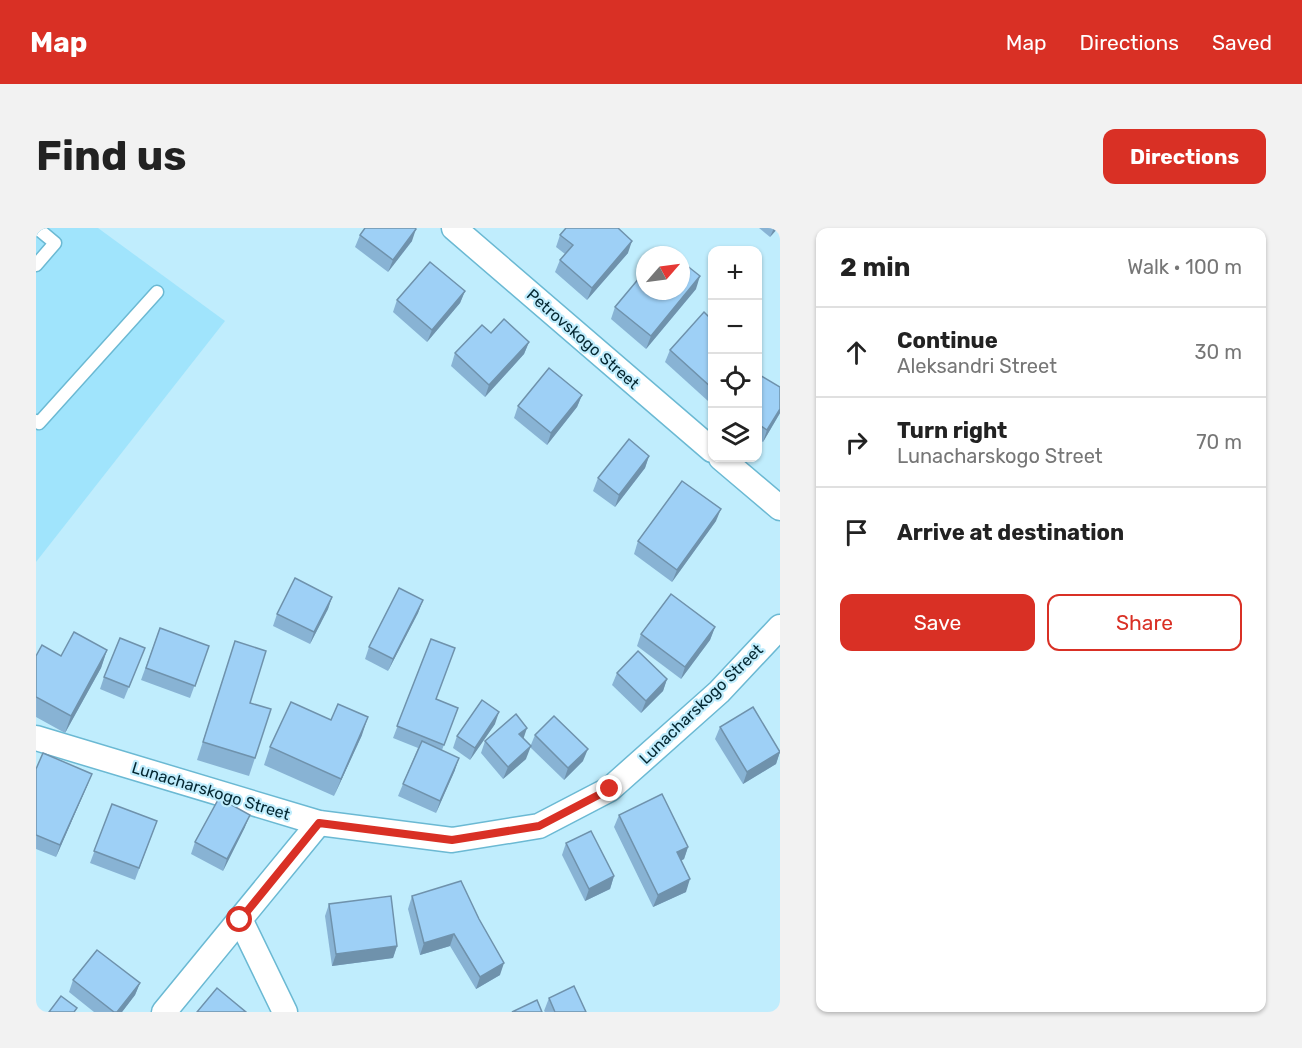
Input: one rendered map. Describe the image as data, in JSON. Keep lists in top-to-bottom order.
{
  "streets": {
    "street": ["Petrovskogo Street", "Lunacharskogo Street"]
  },
  "north": "top right",
  "page": {
    "header": "Map",
    "nav": ["Map", "Directions", "Saved"],
    "buttons": [
      "Directions",
      ["Save", "Share"]
    ],
    "title": "Find us",
    "heading": ["2 min", "Walk · 100 m"],
    "map_buttons": ["+", "−"],
    "list": [
      ["Continue", "Aleksandri Street", "30 m"],
      ["Turn right", "Lunacharskogo Street", "70 m"],
      "Arrive at destination"
    ]
  }
}
